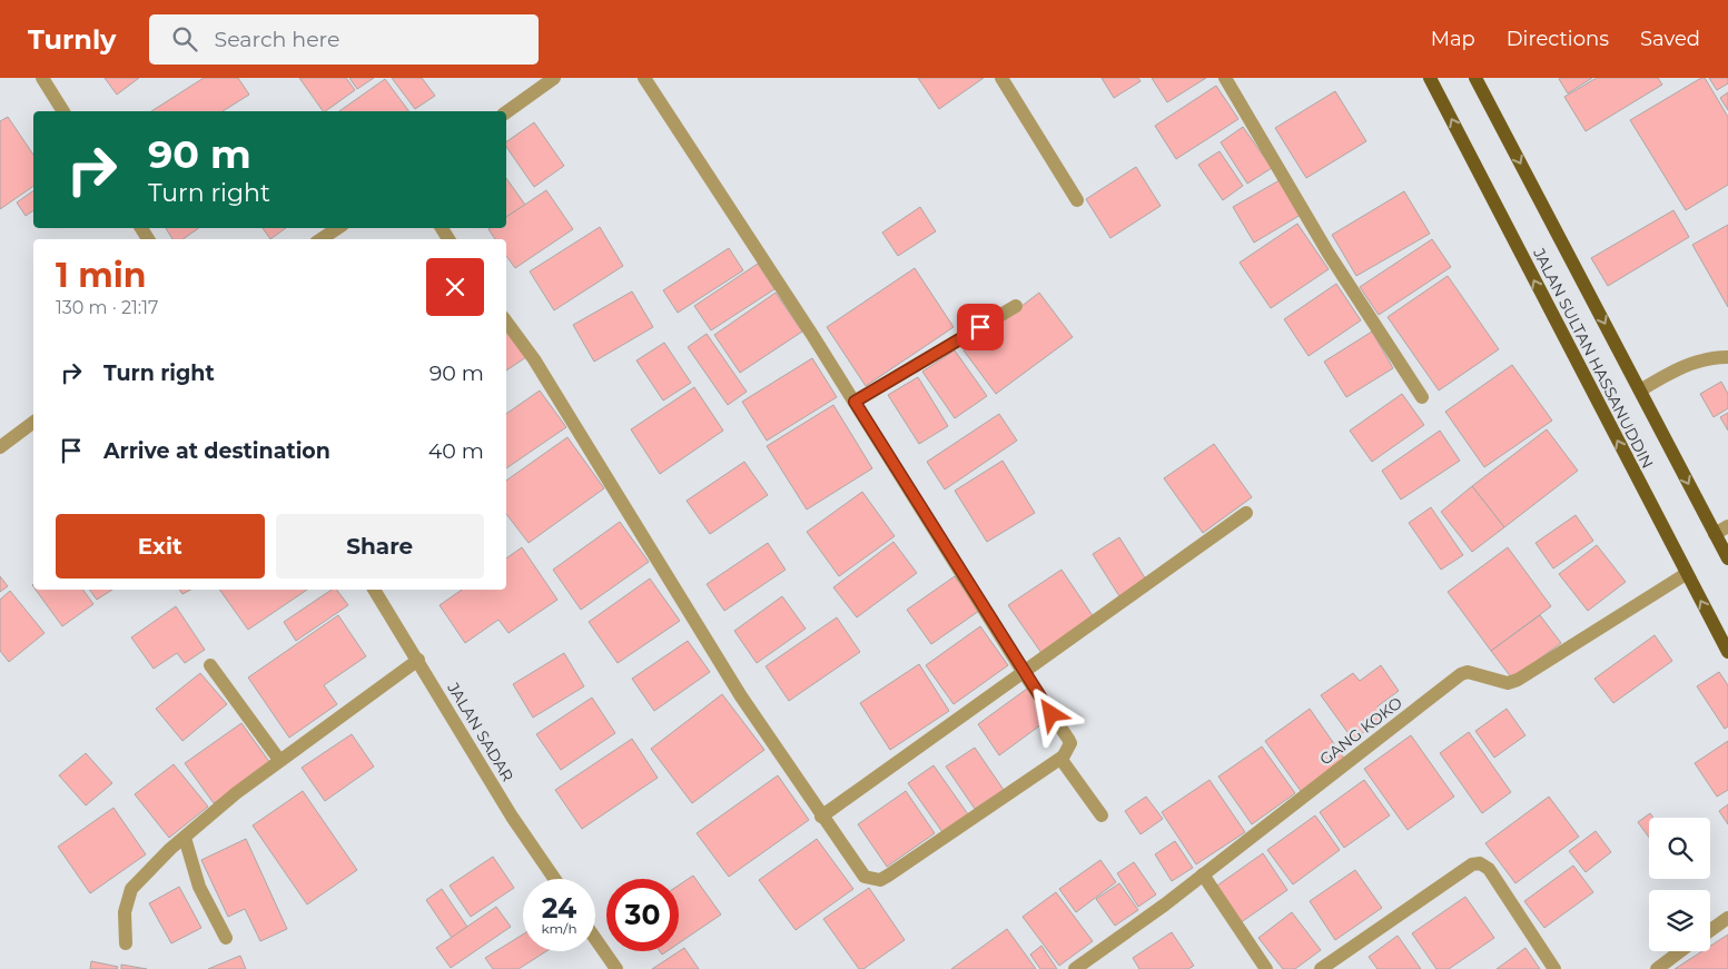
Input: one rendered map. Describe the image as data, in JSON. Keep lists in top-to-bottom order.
{
  "streets": {
    "main road": ["JALAN SULTAN HASSANUDDIN"],
    "street": ["GANG KOKO", "JALAN SADAR"]
  },
  "crossings": [
    ["JALAN SULTAN HASSANUDDIN", "GANG KOKO"]
  ],
  "page": {
    "header": "Turnly",
    "search": "Search here",
    "nav": ["Map", "Directions", "Saved"],
    "turn": ["90 m", "Turn right"],
    "heading": ["1 min", "130 m · 21:17"],
    "list": [
      {
        "name": "Turn right",
        "value": "90 m"
      },
      {
        "name": "Arrive at destination",
        "value": "40 m"
      }
    ],
    "buttons": ["Exit", "Share"],
    "speed": "24 km/h",
    "limit": "30"
  }
}
